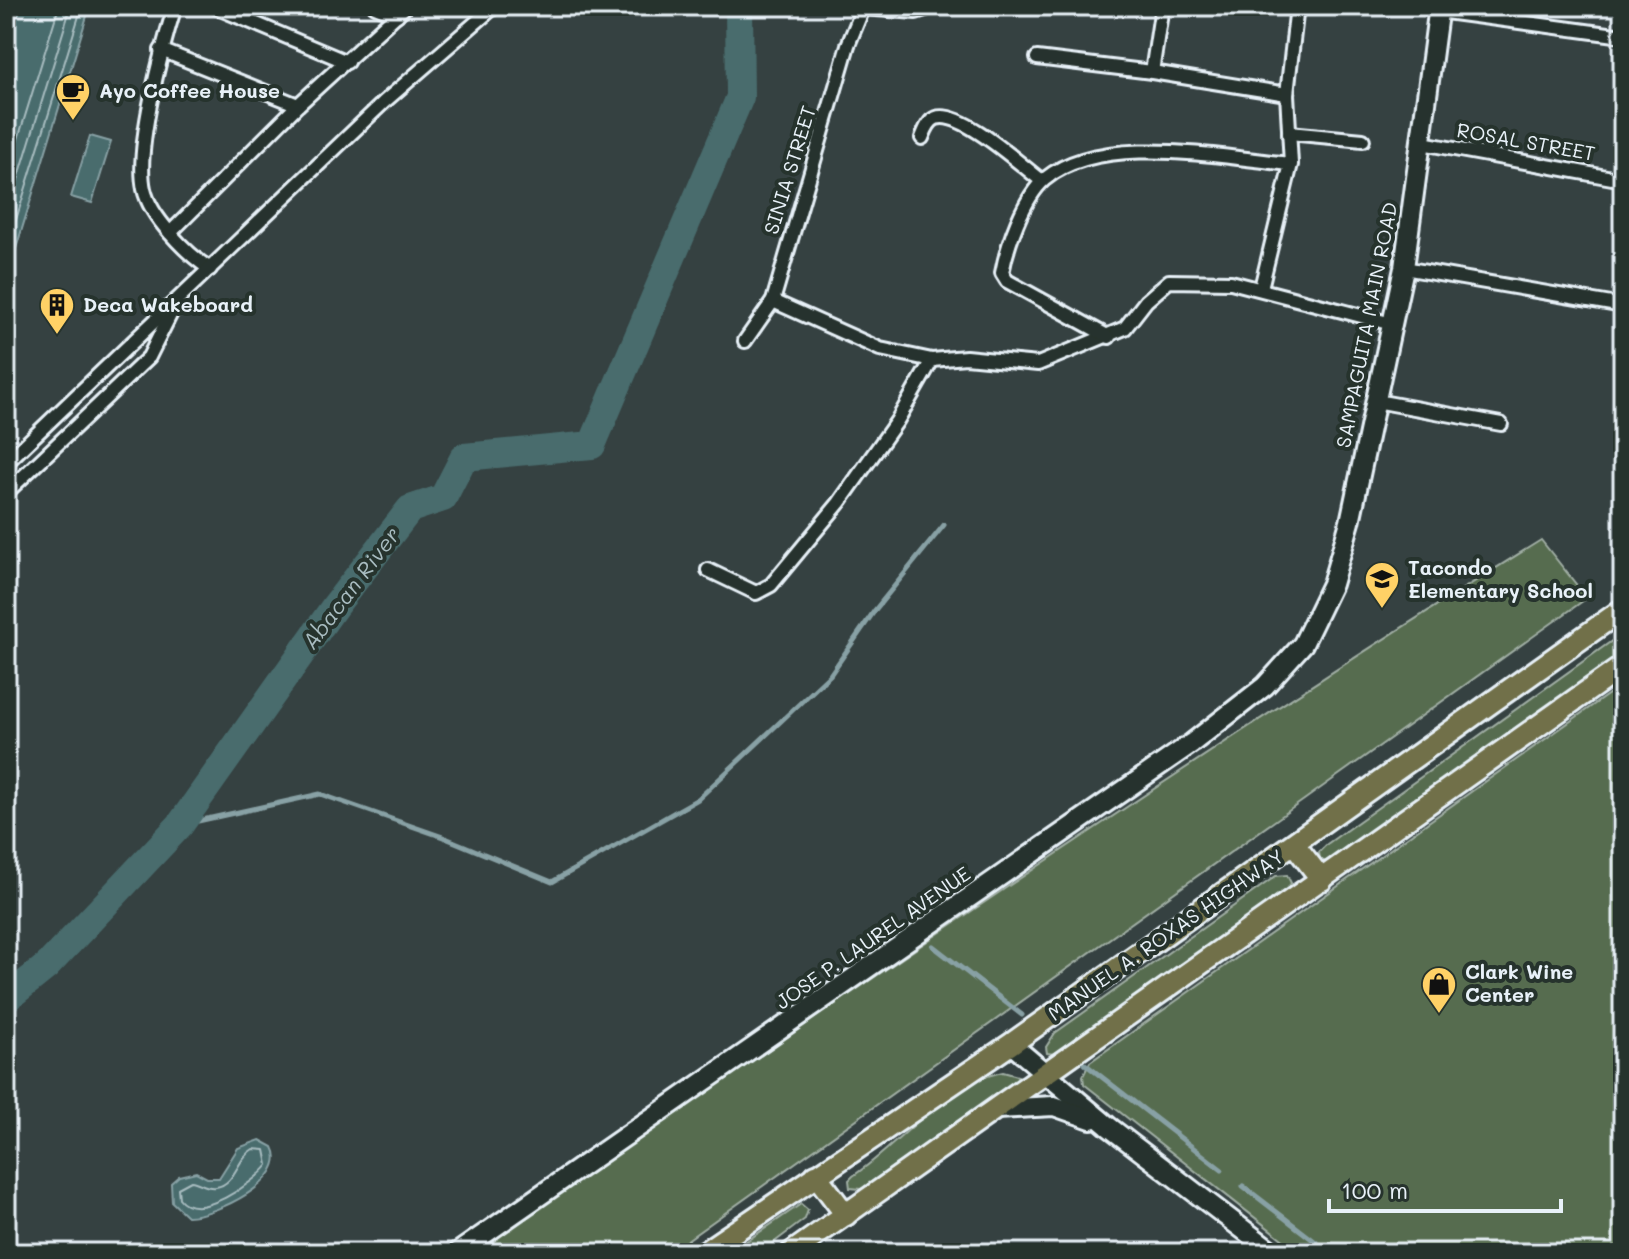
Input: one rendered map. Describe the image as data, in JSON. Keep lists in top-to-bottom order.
{
  "streets": {
    "main road": ["MANUEL A. ROXAS HIGHWAY"],
    "street": [
      "ROSAL STREET",
      "SINIA STREET",
      "SAMPAGUITA MAIN ROAD",
      "JOSE P. LAUREL AVENUE"
    ]
  },
  "crossings": [
    ["ROSAL STREET", "SAMPAGUITA MAIN ROAD"],
    ["SAMPAGUITA MAIN ROAD", "JOSE P. LAUREL AVENUE"]
  ],
  "water": ["Abacan River"],
  "places": {
    "cafe": ["Ayo Coffee House"],
    "building": ["Deca Wakeboard"],
    "school or university": ["Tacondo Elementary School"],
    "shop": ["Clark Wine Center"]
  },
  "scale_bar": "100 m"
}
